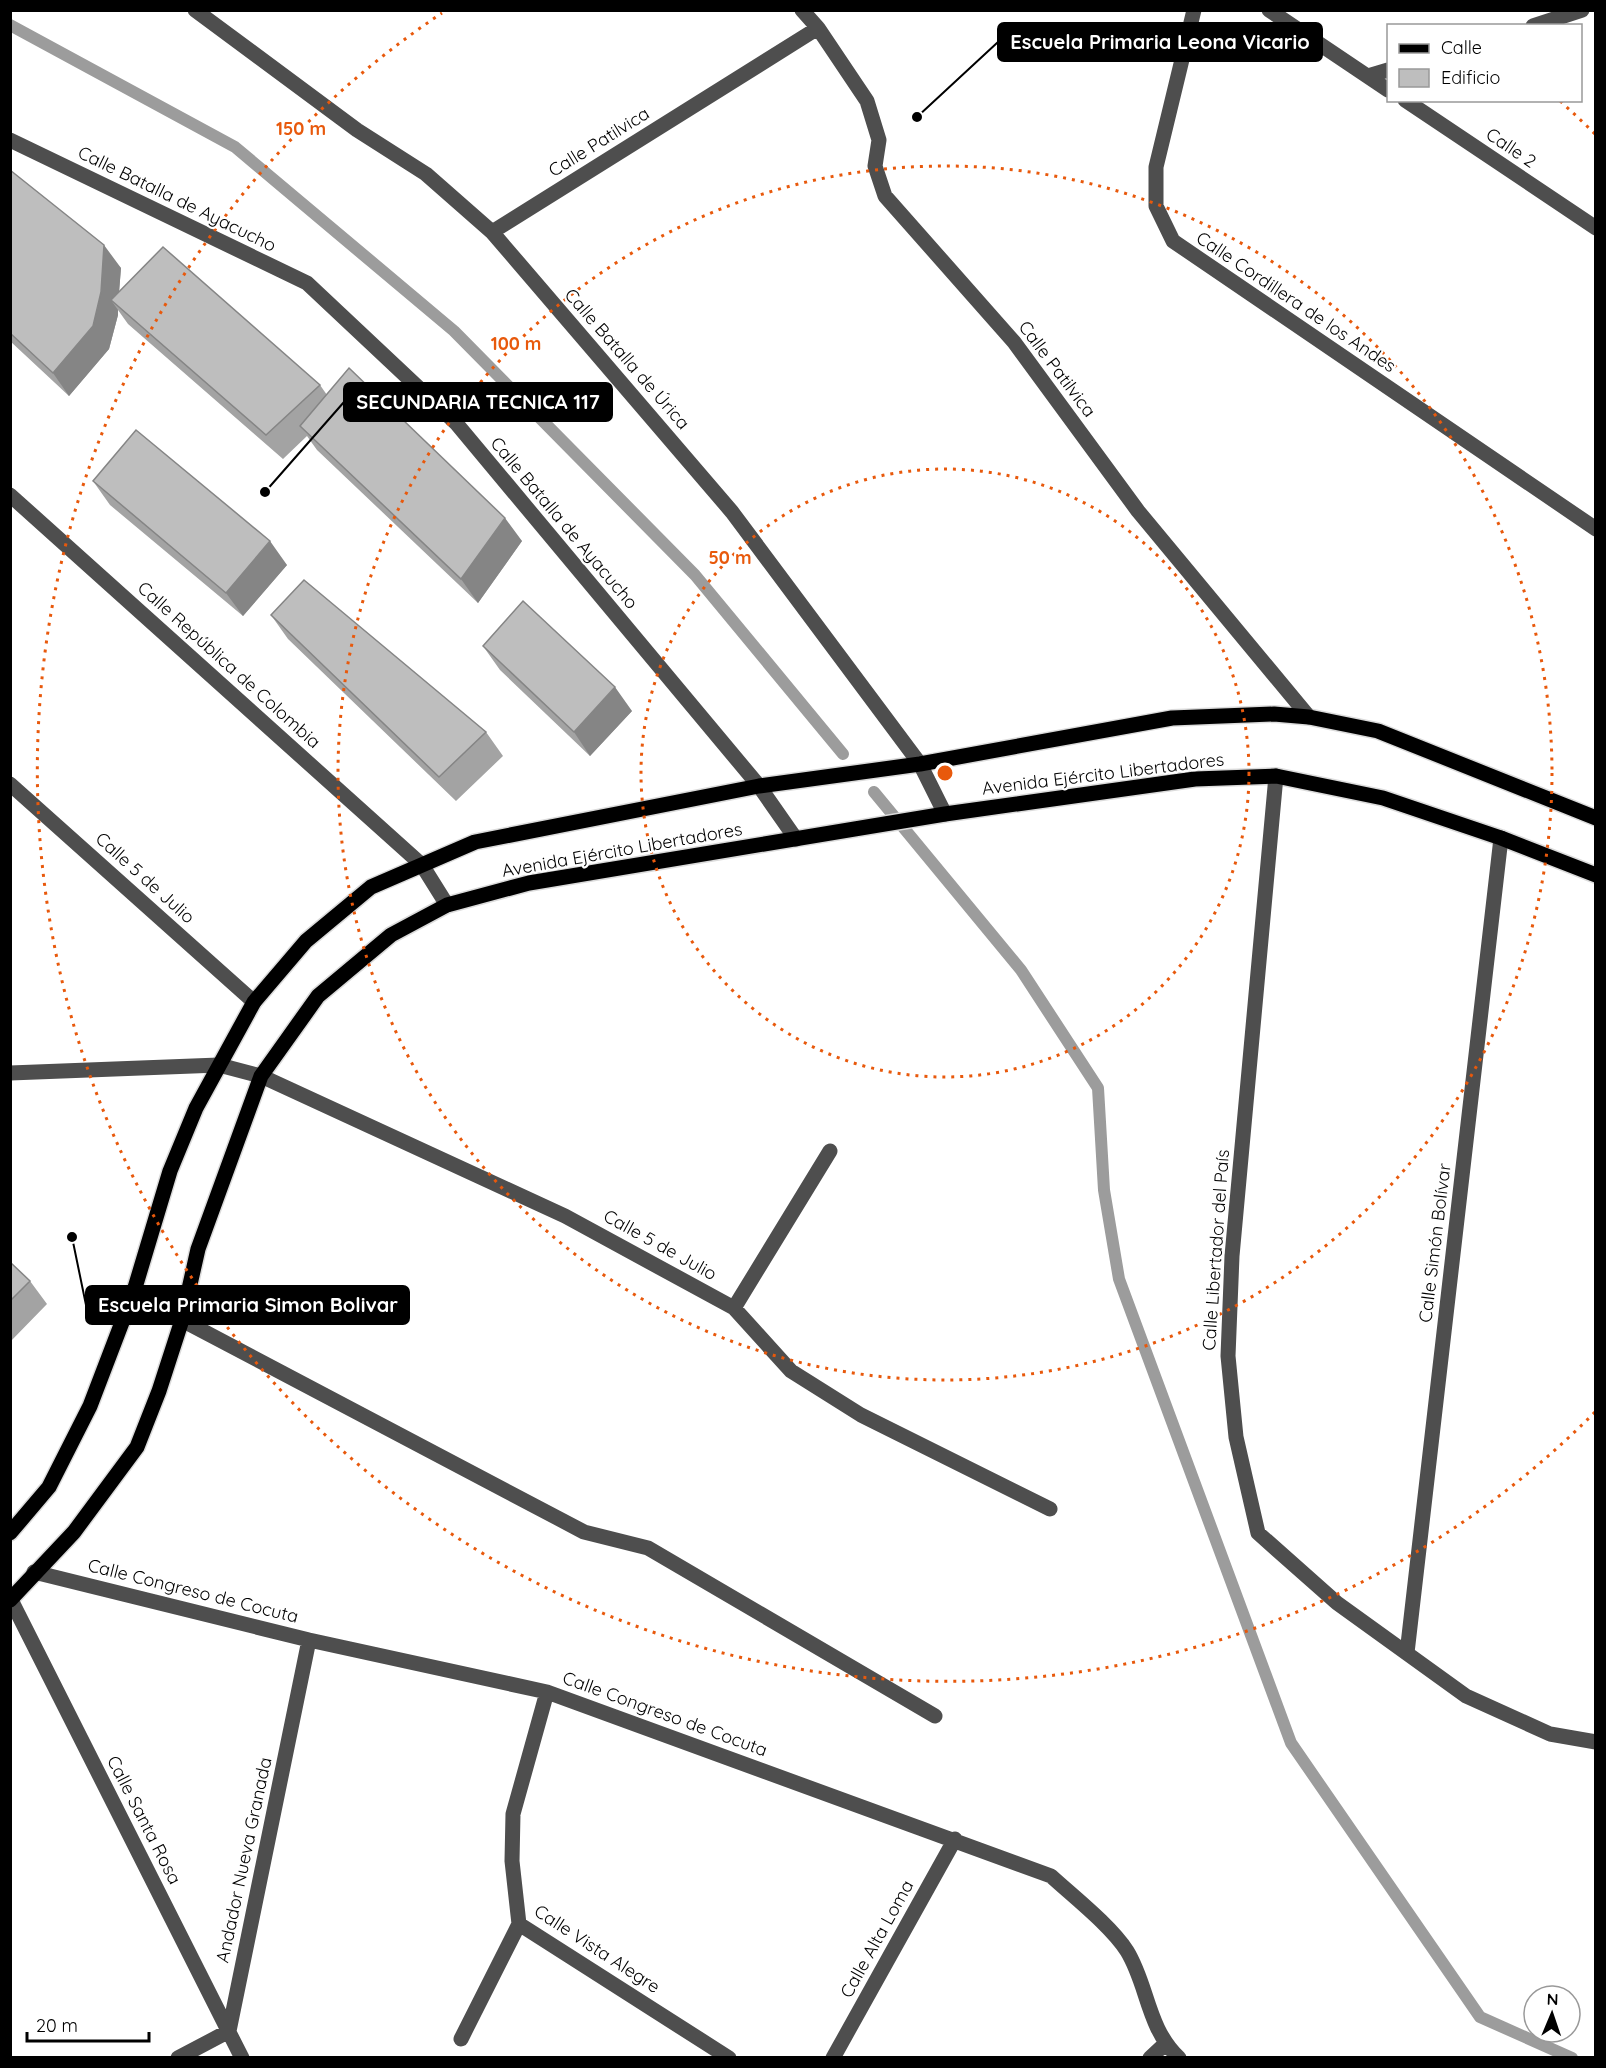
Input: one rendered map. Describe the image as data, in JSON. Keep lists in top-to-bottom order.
{
  "streets": {
    "main road": ["Avenida Ejército Libertadores"],
    "street": [
      "Calle Patilvica",
      "Calle 2",
      "Calle Batalla de Ayacucho",
      "Calle Cordillera de los Andes",
      "Calle Batalla de Úrica",
      "Calle República de Colombia",
      "Calle 5 de Julio",
      "Calle Simón Bolívar",
      "Calle Libertador del País",
      "Calle Congreso de Cocuta",
      "Calle Santa Rosa",
      "Andador Nueva Granada",
      "Calle Alta Loma",
      "Calle Vista Alegre"
    ]
  },
  "crossings": [
    ["Calle Patilvica", "Calle Batalla de Úrica"],
    ["Calle Patilvica", "Avenida Ejército Libertadores"],
    ["Calle Batalla de Ayacucho", "Avenida Ejército Libertadores"],
    ["Calle Batalla de Úrica", "Avenida Ejército Libertadores"],
    ["Calle República de Colombia", "Avenida Ejército Libertadores"],
    ["Avenida Ejército Libertadores", "Calle 5 de Julio"],
    ["Avenida Ejército Libertadores", "Calle Simón Bolívar"],
    ["Avenida Ejército Libertadores", "Calle Libertador del País"],
    ["Avenida Ejército Libertadores", "Calle Congreso de Cocuta"],
    ["Avenida Ejército Libertadores", "Calle Santa Rosa"],
    ["Calle Simón Bolívar", "Calle Libertador del País"],
    ["Calle Congreso de Cocuta", "Andador Nueva Granada"],
    ["Calle Congreso de Cocuta", "Calle Alta Loma"],
    ["Calle Congreso de Cocuta", "Calle Vista Alegre"],
    ["Calle Santa Rosa", "Andador Nueva Granada"]
  ],
  "places": ["Escuela Primaria Leona Vicario", "SECUNDARIA TECNICA 117", "Escuela Primaria Simon Bolivar"],
  "legend": ["Calle", "Edificio"],
  "scale_bar": "20 m",
  "north": "top",
  "rings": ["150 m", "100 m", "50 m"]
}
